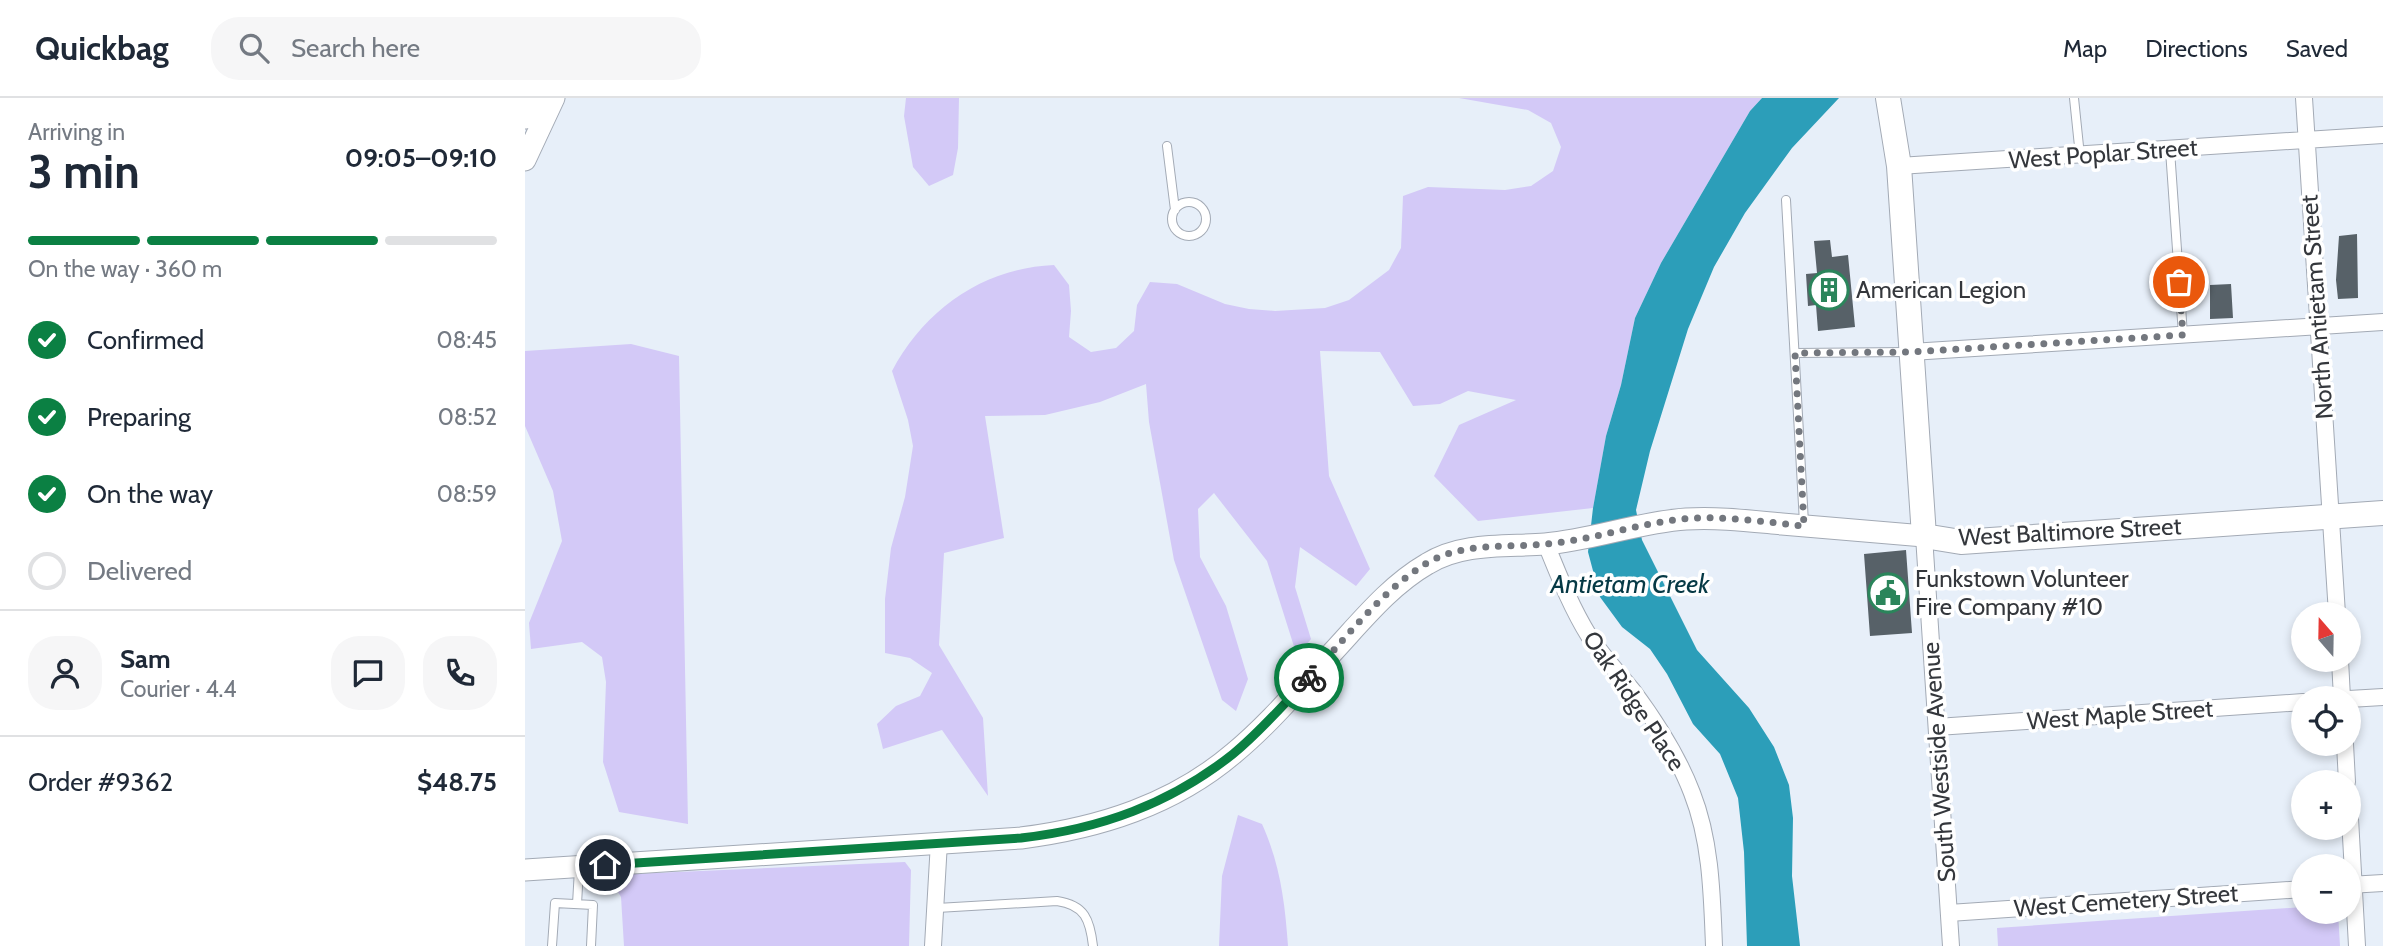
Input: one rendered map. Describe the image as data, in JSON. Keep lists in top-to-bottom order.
{
  "streets": {
    "main road": ["West Baltimore Street"],
    "street": [
      "West Poplar Street",
      "North Antietam Street",
      "Oak Ridge Place",
      "West Maple Street",
      "South Westside Avenue",
      "West Cemetery Street"
    ]
  },
  "crossings": [
    ["West Poplar Street", "North Antietam Street"],
    ["North Antietam Street", "West Baltimore Street"],
    ["West Baltimore Street", "Oak Ridge Place"],
    ["West Baltimore Street", "South Westside Avenue"],
    ["West Maple Street", "South Westside Avenue"],
    ["South Westside Avenue", "West Cemetery Street"]
  ],
  "water": ["Antietam Creek"],
  "places": {
    "building": ["American Legion"],
    "public building": ["Funkstown Volunteer Fire Company #10"]
  },
  "north": "top",
  "page": {
    "header": "Quickbag",
    "search": "Search here",
    "nav": ["Map", "Directions", "Saved"],
    "heading": ["3 min", "Arriving in", "09:05–09:10"],
    "panel": [
      "Sam",
      "Courier · 4.4",
      "Order #9362",
      "$48.75"
    ],
    "bar": "On the way · 360 m",
    "list": [
      ["Confirmed", "08:45"],
      ["Preparing", "08:52"],
      ["On the way", "08:59"],
      "Delivered"
    ],
    "map_buttons": ["+", "−"]
  }
}
